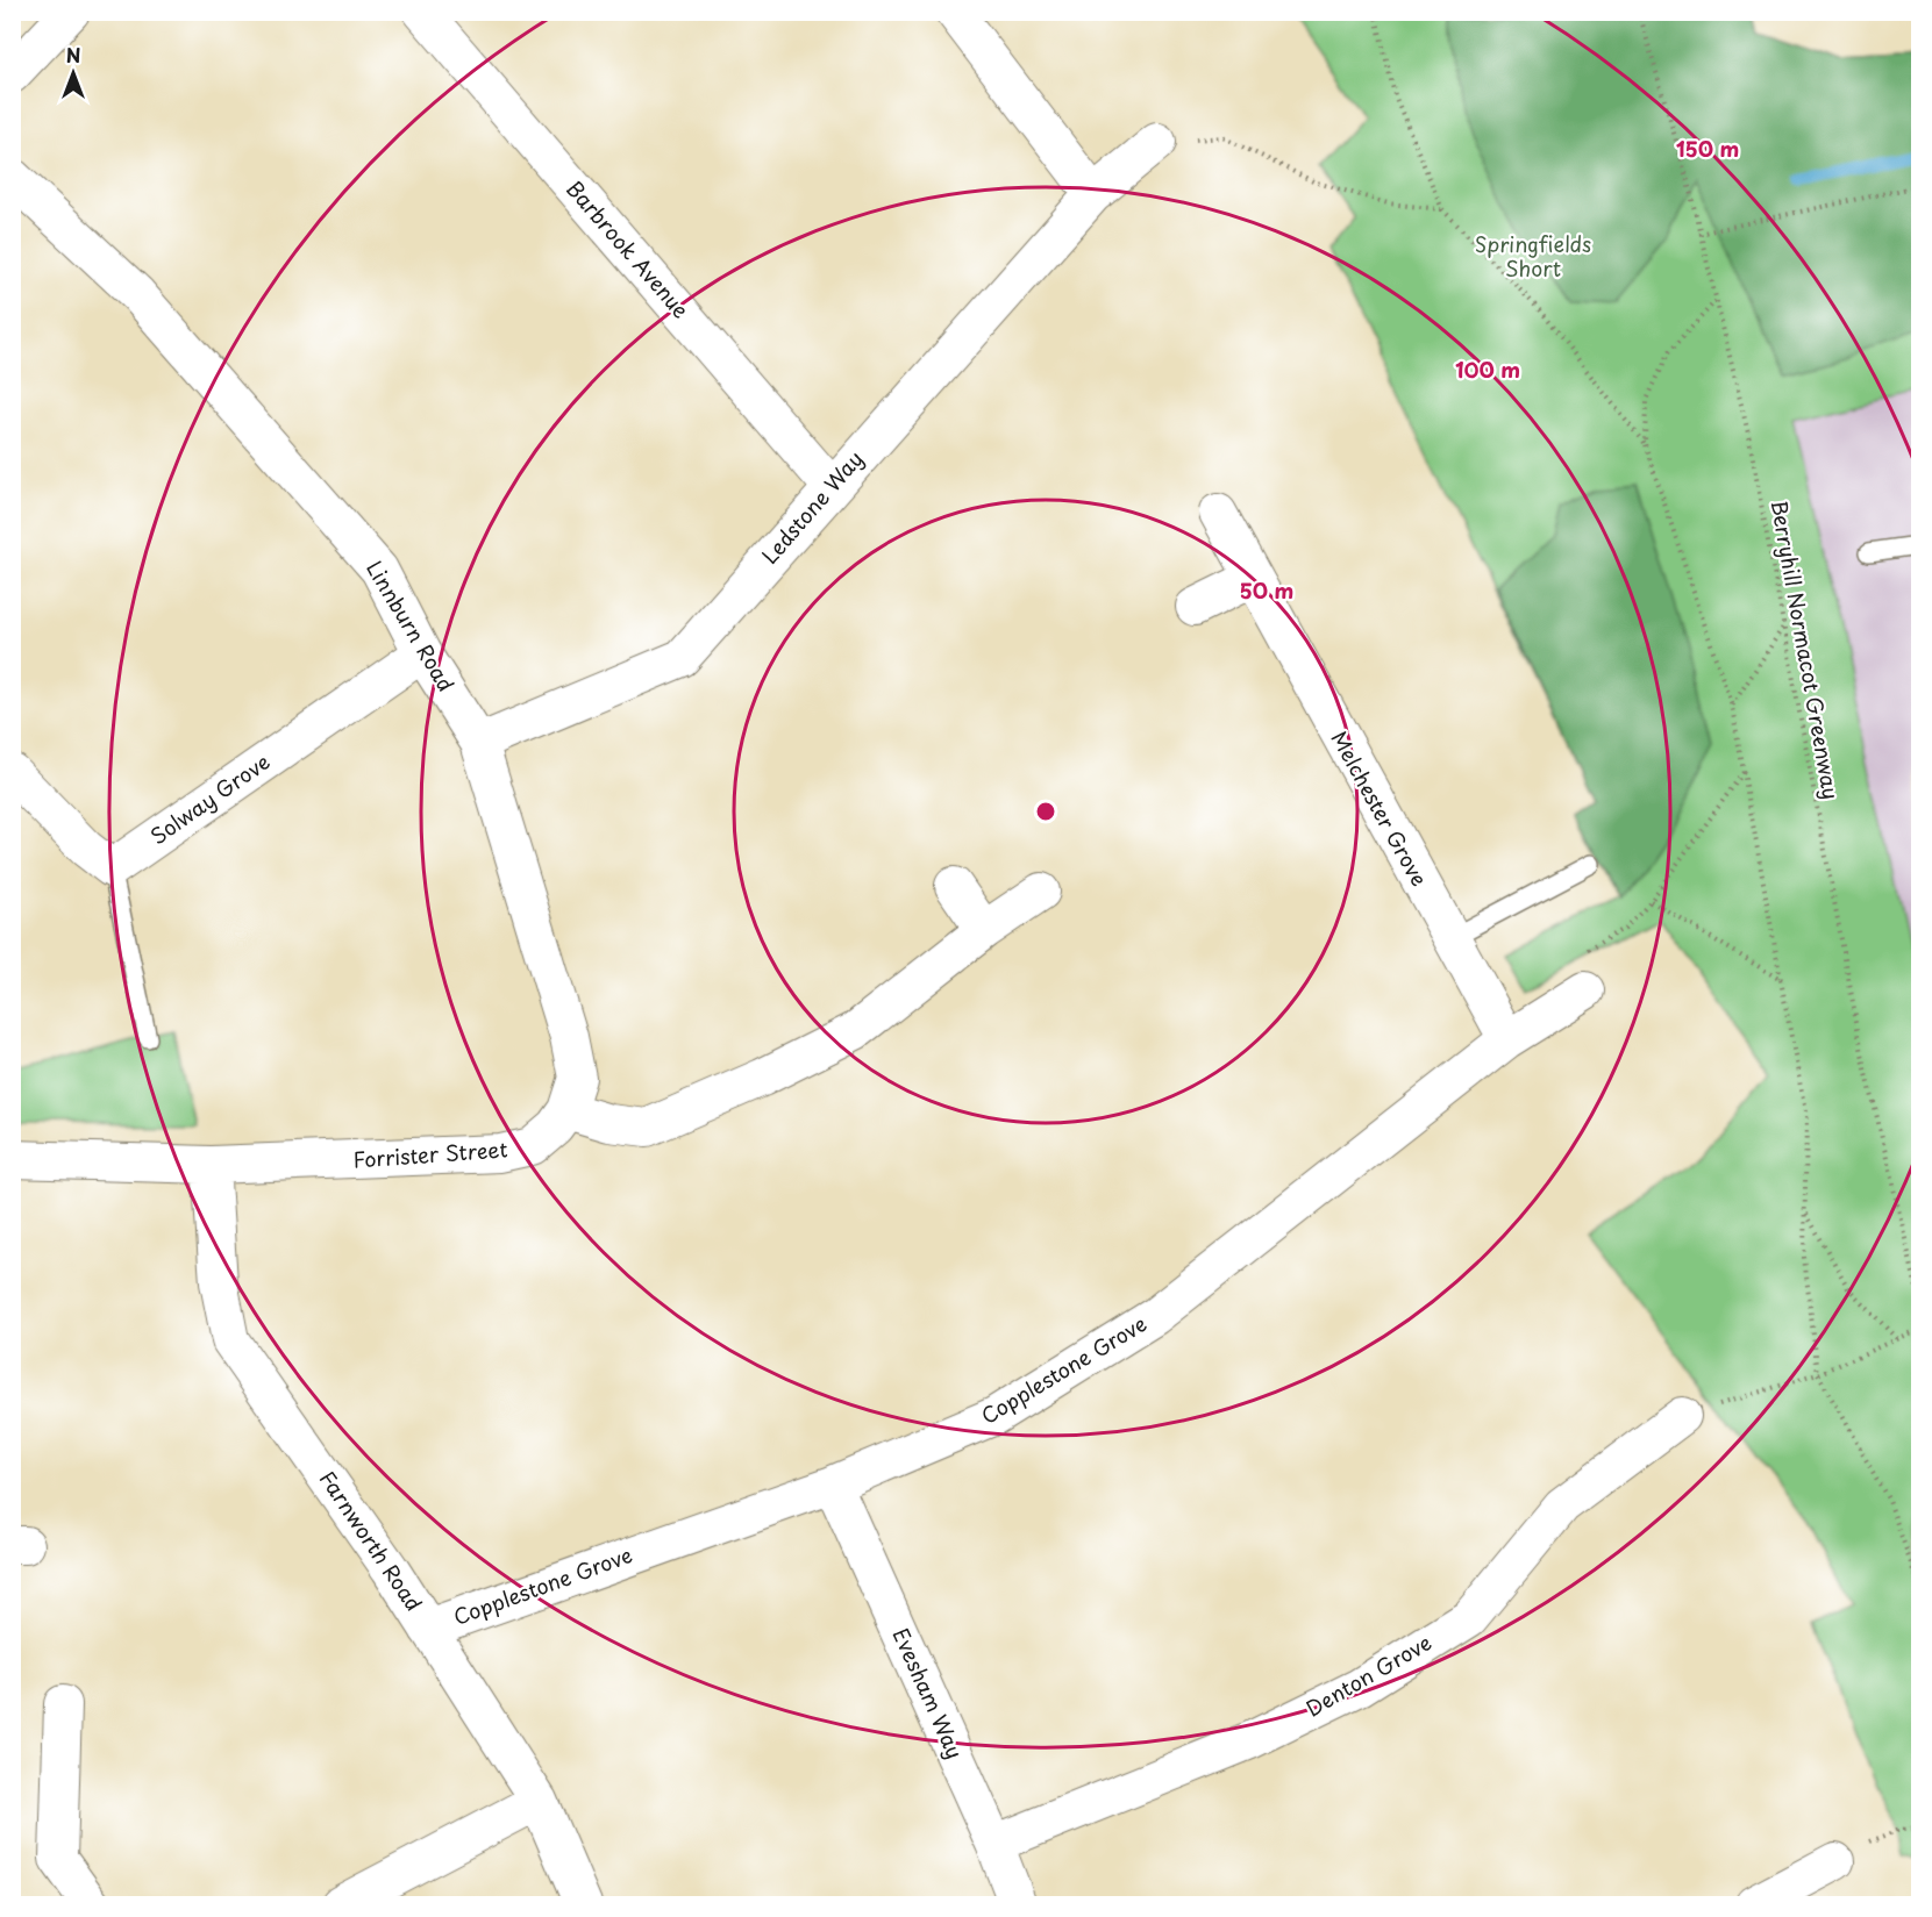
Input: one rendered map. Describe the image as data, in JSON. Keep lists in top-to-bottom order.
{
  "streets": {
    "street": [
      "Barbrook Avenue",
      "Ledstone Way",
      "Linnburn Road",
      "Solway Grove",
      "Melchester Grove",
      "Forrister Street",
      "Copplestone Grove",
      "Farnworth Road",
      "Denton Grove",
      "Evesham Way"
    ],
    "path": ["Berryhill Normacot Greenway"]
  },
  "crossings": [
    ["Barbrook Avenue", "Ledstone Way"],
    ["Ledstone Way", "Linnburn Road"],
    ["Linnburn Road", "Solway Grove"],
    ["Linnburn Road", "Forrister Street"],
    ["Melchester Grove", "Copplestone Grove"],
    ["Forrister Street", "Farnworth Road"],
    ["Copplestone Grove", "Farnworth Road"],
    ["Copplestone Grove", "Evesham Way"],
    ["Denton Grove", "Evesham Way"]
  ],
  "parks": ["Springfields Short"],
  "north": "top",
  "rings": ["150 m", "100 m", "50 m"]
}
